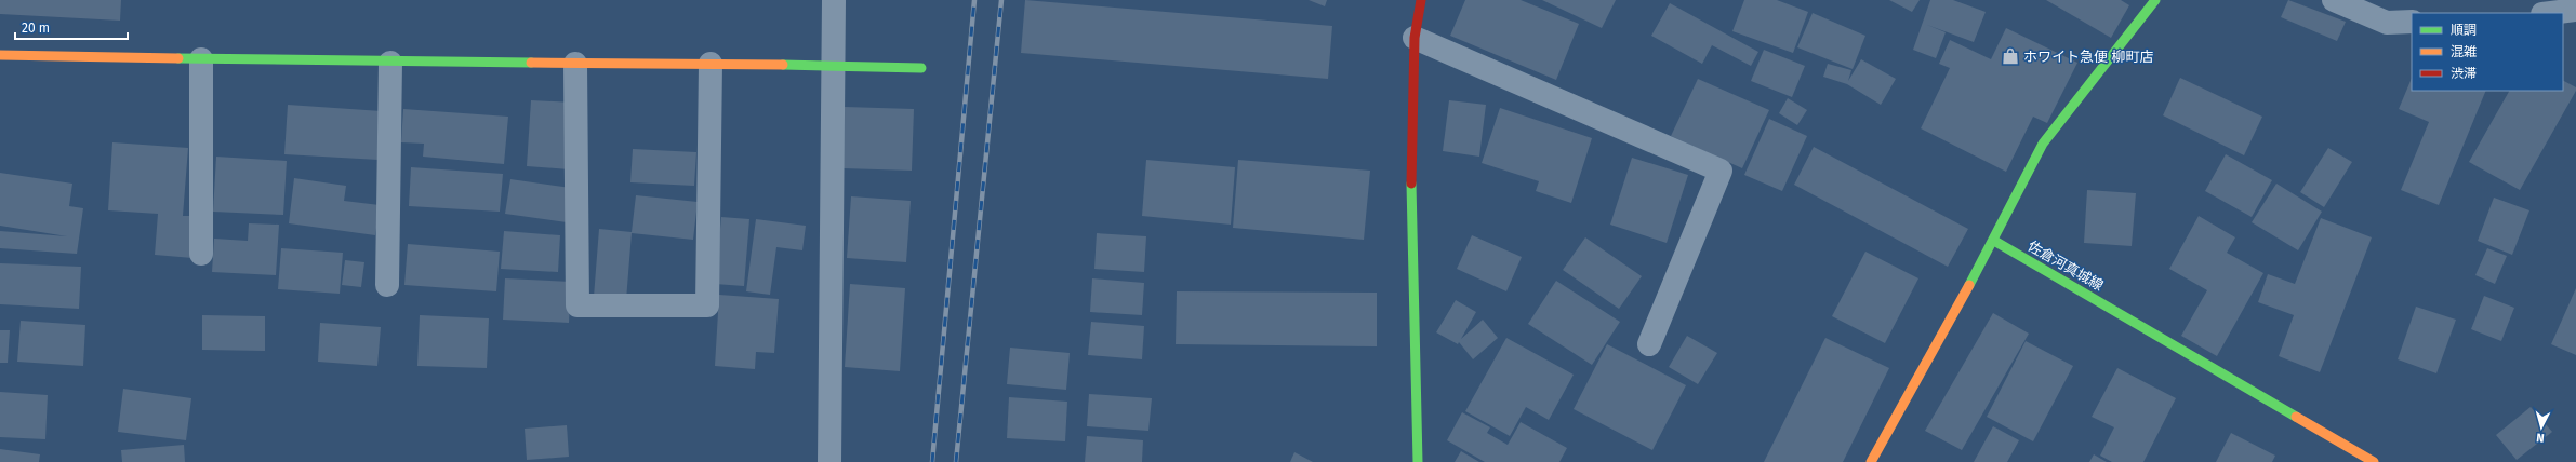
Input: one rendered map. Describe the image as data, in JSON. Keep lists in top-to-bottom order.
{
  "streets": {
    "street": ["佐倉河真城線"]
  },
  "places": {
    "shop": ["ホワイト急便 柳町店"]
  },
  "legend": ["順調", "混雑", "渋滞"],
  "scale_bar": "20 m",
  "north": "bottom"
}
